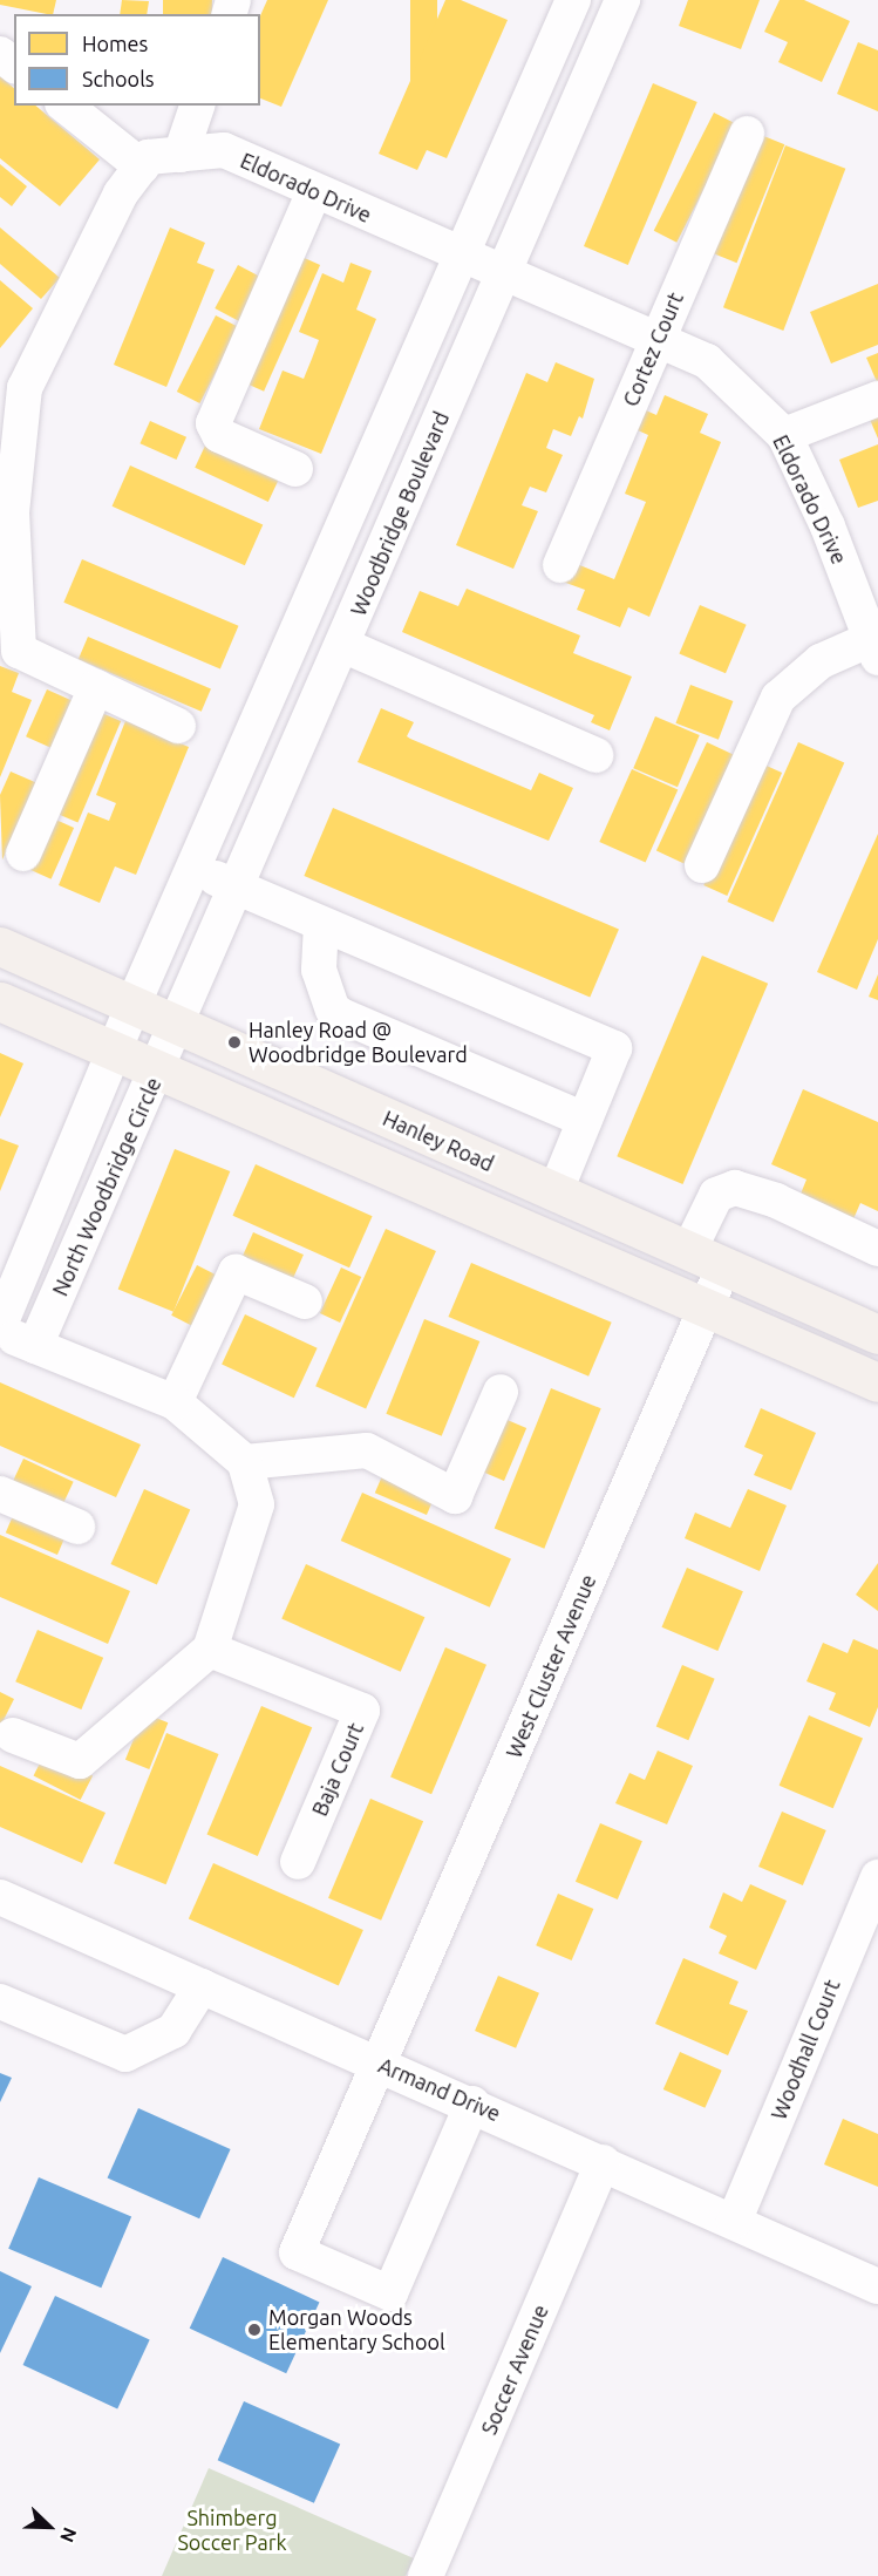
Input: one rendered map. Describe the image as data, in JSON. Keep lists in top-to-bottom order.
{
  "streets": {
    "main road": ["Hanley Road"],
    "street": [
      "Eldorado Drive",
      "Cortez Court",
      "Woodbridge Boulevard",
      "North Woodbridge Circle",
      "West Cluster Avenue",
      "Baja Court",
      "Woodhall Court",
      "Armand Drive",
      "Soccer Avenue"
    ]
  },
  "crossings": [
    ["Eldorado Drive", "Cortez Court"],
    ["Eldorado Drive", "Woodbridge Boulevard"],
    ["Woodbridge Boulevard", "Hanley Road"],
    ["Woodbridge Boulevard", "North Woodbridge Circle"],
    ["Hanley Road", "North Woodbridge Circle"],
    ["Hanley Road", "West Cluster Avenue"],
    ["West Cluster Avenue", "Armand Drive"],
    ["Woodhall Court", "Armand Drive"],
    ["Armand Drive", "Soccer Avenue"]
  ],
  "parks": ["Shimberg Soccer Park"],
  "places": ["Hanley Road @ Woodbridge Boulevard", "Morgan Woods Elementary School"],
  "legend": ["Homes", "Schools"],
  "north": "bottom right"
}
